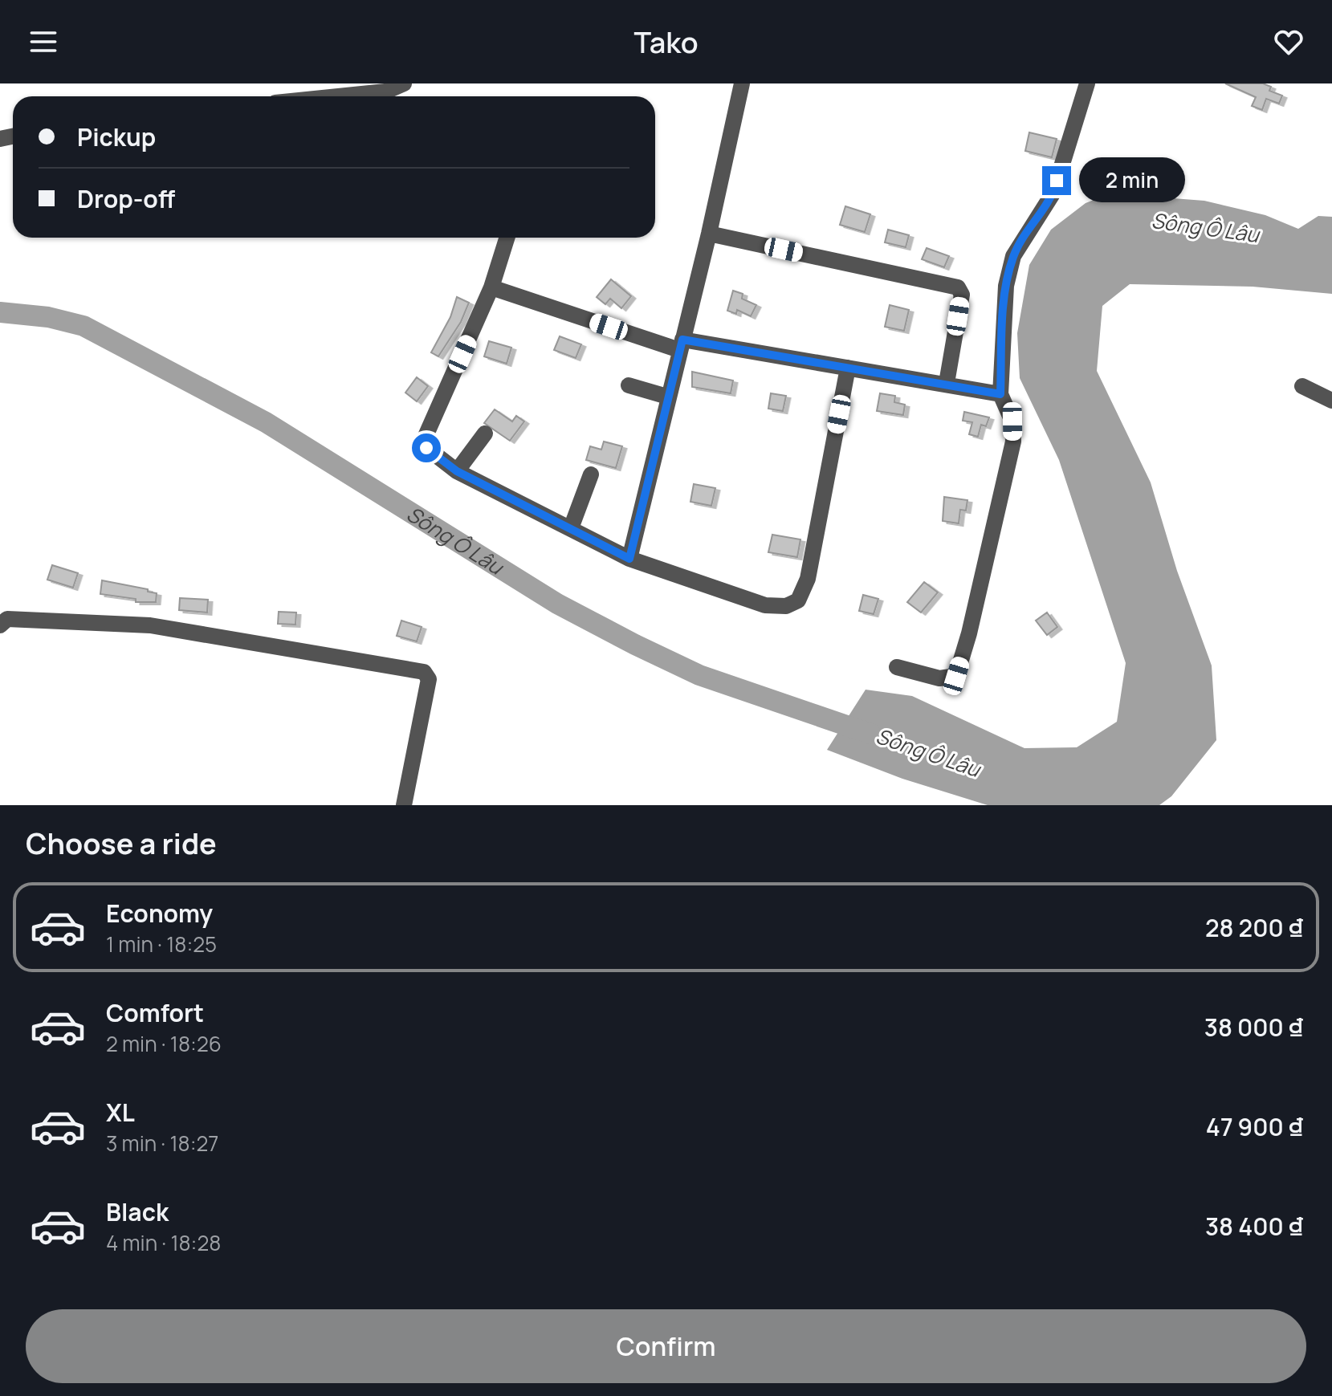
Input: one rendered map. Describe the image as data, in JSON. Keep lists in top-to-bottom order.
{
  "water": ["Sông Ô Lâu"],
  "page": {
    "header": "Tako",
    "banner": ["Pickup", "Drop-off"],
    "bubble": "2 min",
    "heading": "Choose a ride",
    "list": [
      {
        "name": "Economy",
        "note": "1 min · 18:25",
        "value": "28 200 ₫"
      },
      {
        "name": "Comfort",
        "note": "2 min · 18:26",
        "value": "38 000 ₫"
      },
      {
        "name": "XL",
        "note": "3 min · 18:27",
        "value": "47 900 ₫"
      },
      {
        "name": "Black",
        "note": "4 min · 18:28",
        "value": "38 400 ₫"
      }
    ],
    "buttons": "Confirm"
  }
}
